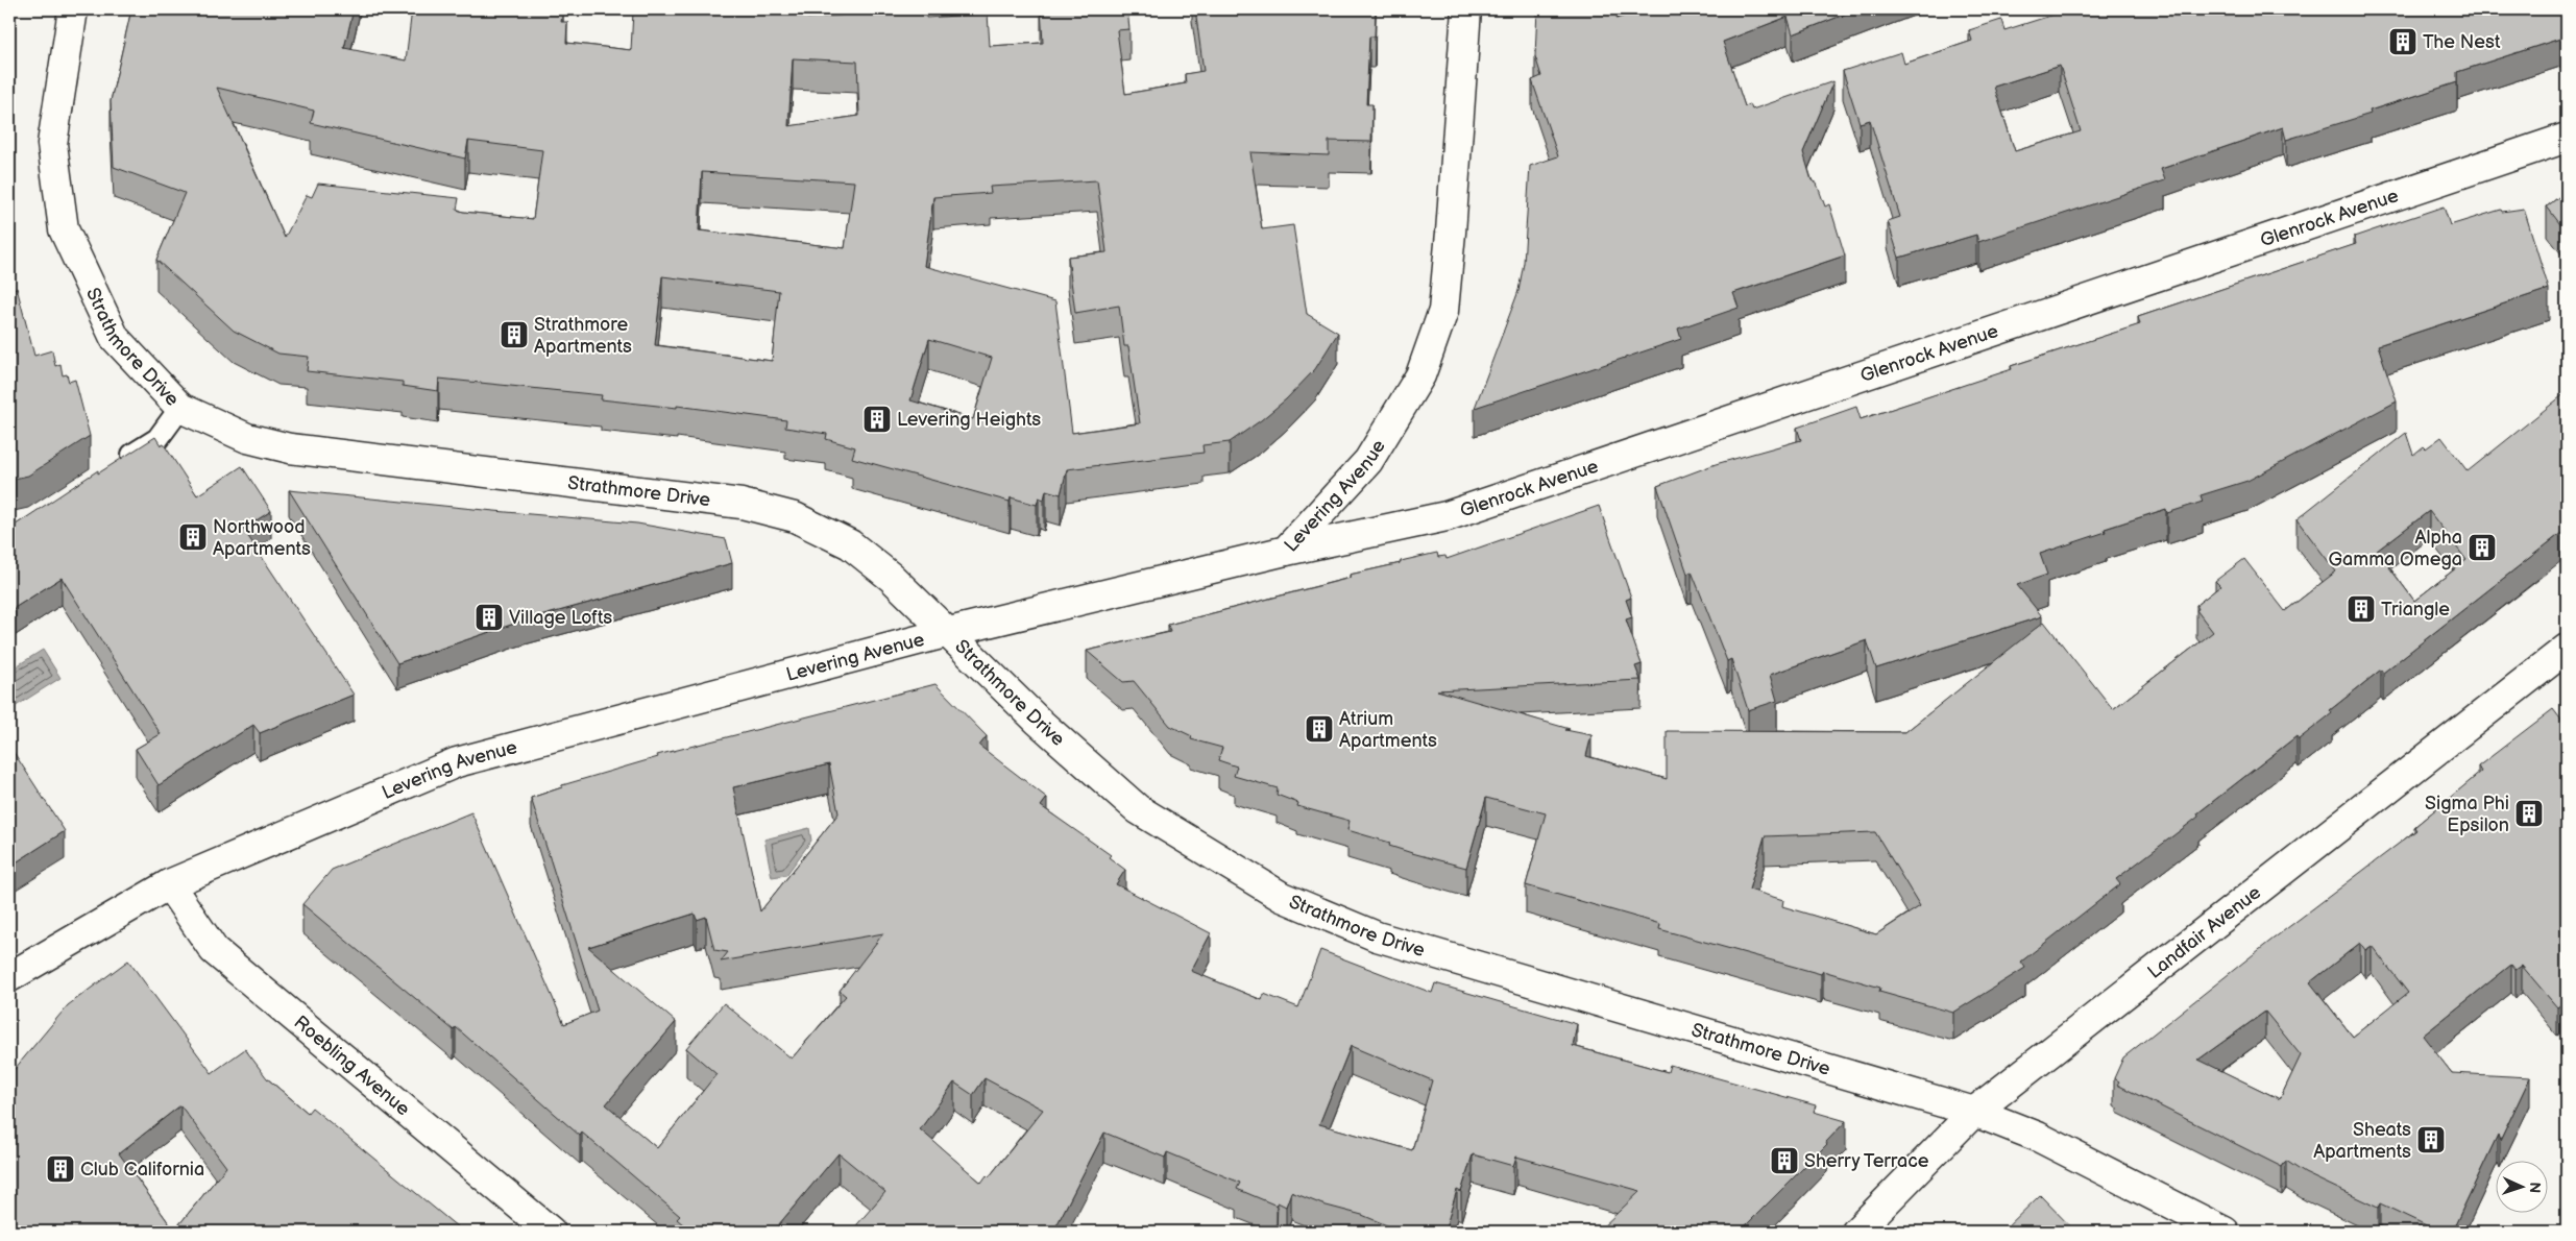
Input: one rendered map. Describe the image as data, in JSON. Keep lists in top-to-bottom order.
{
  "streets": {
    "street": [
      "Glenrock Avenue",
      "Strathmore Drive",
      "Levering Avenue",
      "Landfair Avenue",
      "Roebling Avenue"
    ]
  },
  "crossings": [
    ["Glenrock Avenue", "Levering Avenue"],
    ["Strathmore Drive", "Levering Avenue"],
    ["Strathmore Drive", "Landfair Avenue"],
    ["Levering Avenue", "Roebling Avenue"]
  ],
  "places": {
    "building": [
      "The Nest",
      "Strathmore Apartments",
      "Levering Heights",
      "Northwood Apartments",
      "Alpha Gamma Omega",
      "Triangle",
      "Village Lofts",
      "Atrium Apartments",
      "Sigma Phi Epsilon",
      "Sheats Apartments",
      "Sherry Terrace",
      "Club California"
    ]
  },
  "north": "right"
}
